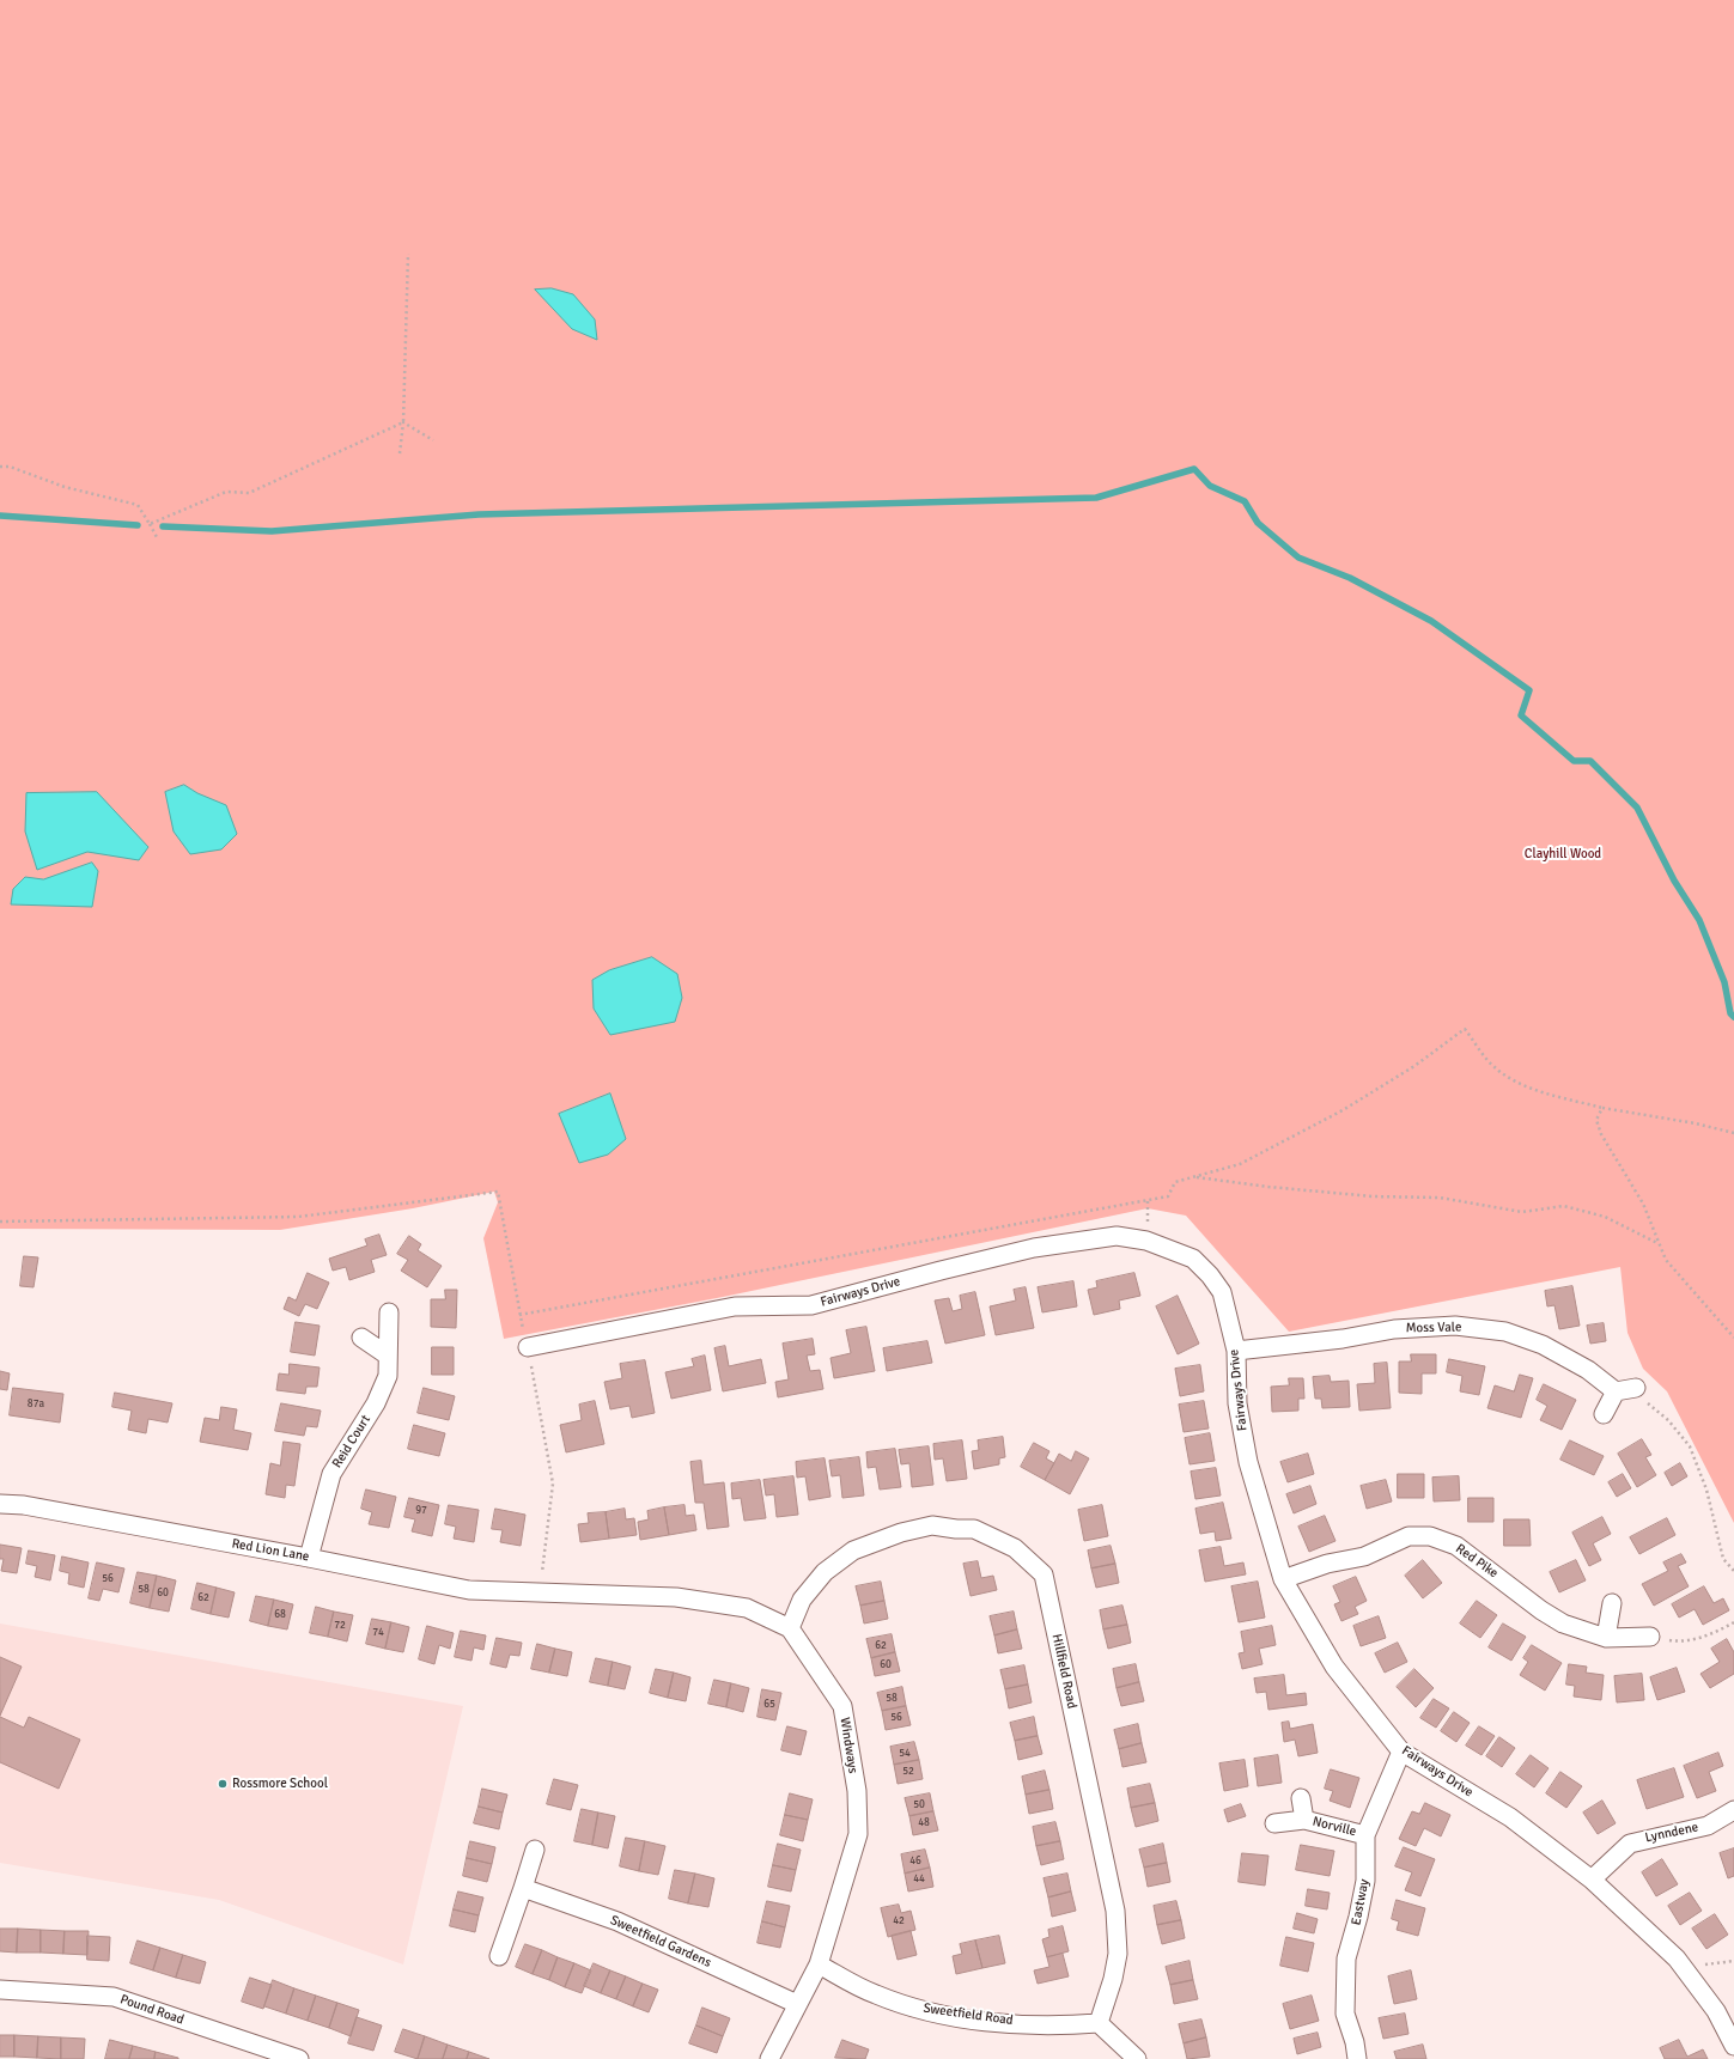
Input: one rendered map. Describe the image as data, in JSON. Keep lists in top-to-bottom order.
{
  "streets": {
    "street": [
      "Fairways Drive",
      "Moss Vale",
      "Reid Court",
      "Red Lion Lane",
      "Red Pike",
      "Hillfield Road",
      "Windways",
      "Norville",
      "Lynndene",
      "Eastway",
      "Sweetfield Gardens",
      "Pound Road",
      "Sweetfield Road"
    ]
  },
  "crossings": [
    ["Fairways Drive", "Moss Vale"],
    ["Fairways Drive", "Red Pike"],
    ["Fairways Drive", "Lynndene"],
    ["Fairways Drive", "Eastway"],
    ["Reid Court", "Red Lion Lane"],
    ["Red Lion Lane", "Windways"],
    ["Hillfield Road", "Windways"],
    ["Hillfield Road", "Sweetfield Road"],
    ["Windways", "Sweetfield Gardens"],
    ["Windways", "Sweetfield Road"],
    ["Norville", "Eastway"]
  ],
  "parks": ["Clayhill Wood"],
  "places": ["Rossmore School"],
  "house_numbers": [
    "87a",
    "97",
    "56",
    "58",
    "60",
    "62",
    "68",
    "72",
    "74",
    "62",
    "60",
    "58",
    "65",
    "56",
    "54",
    "52",
    "50",
    "48",
    "46",
    "44",
    "42"
  ]
}
